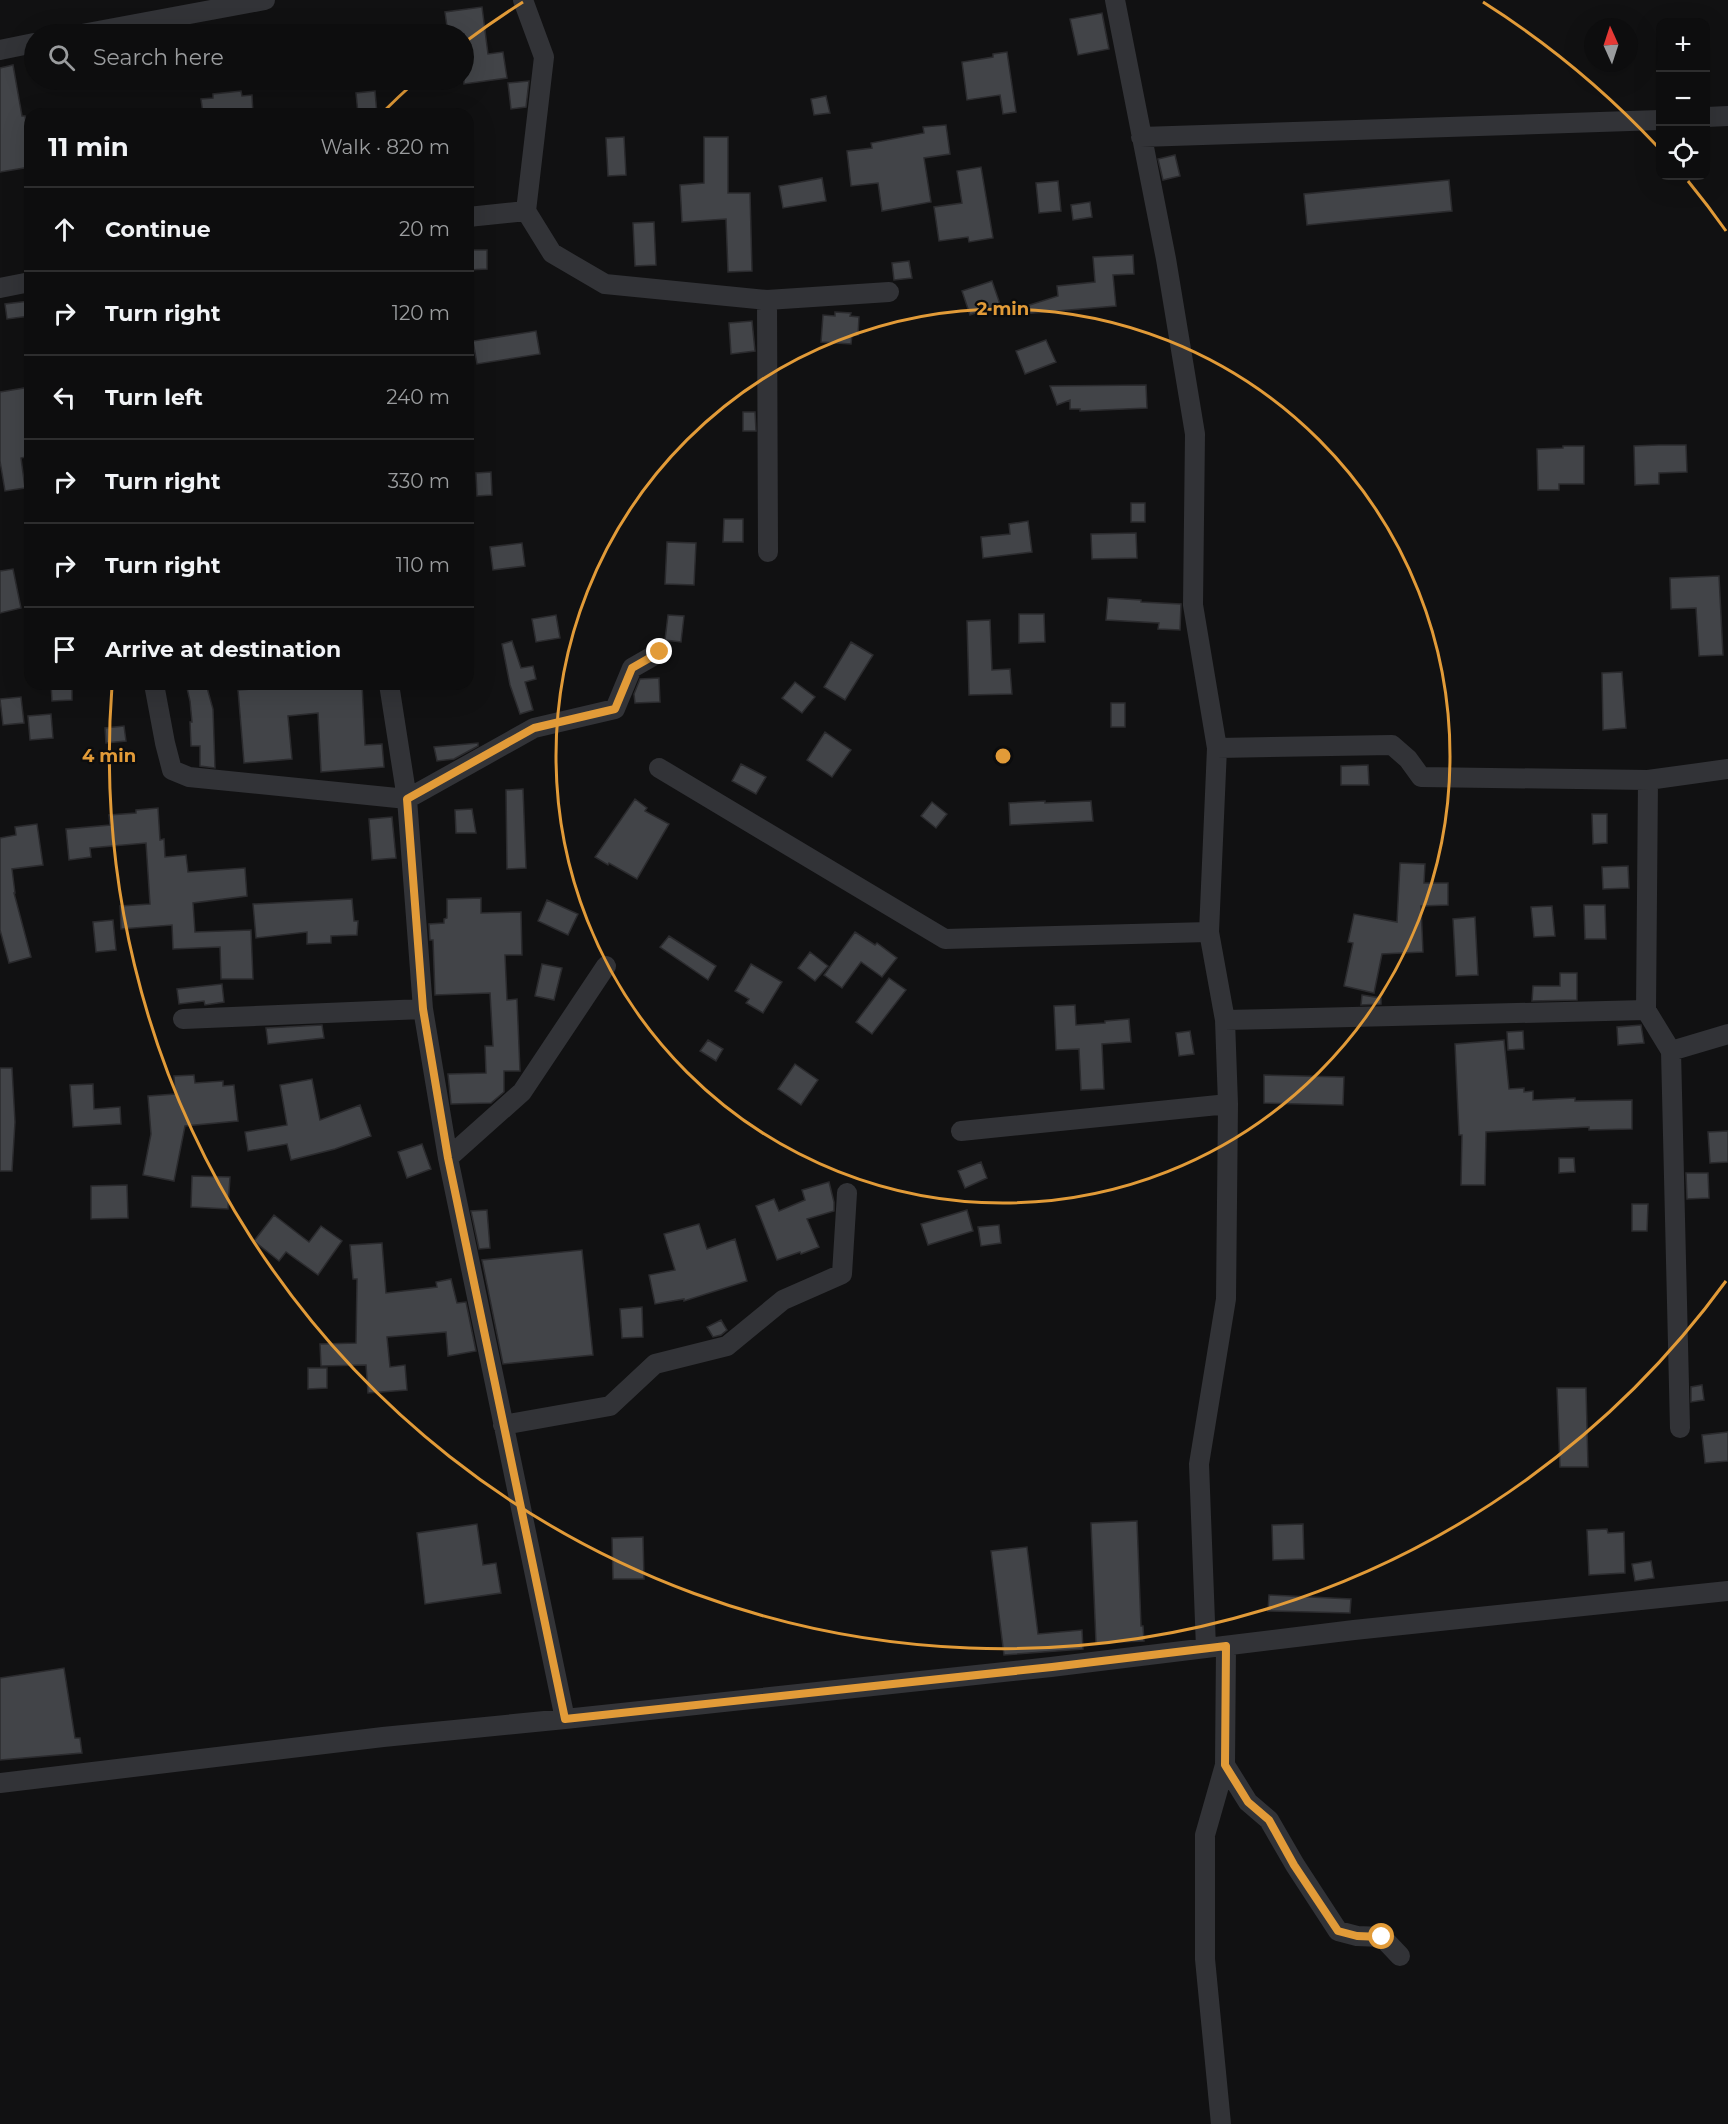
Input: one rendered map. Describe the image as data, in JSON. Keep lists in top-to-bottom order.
{
  "north": "top",
  "page": {
    "map_buttons": ["+", "−"],
    "search": "Search here",
    "heading": ["11 min", "Walk · 820 m"],
    "list": [
      ["Continue", "20 m"],
      ["Turn right", "120 m"],
      ["Turn left", "240 m"],
      ["Turn right", "330 m"],
      ["Turn right", "110 m"],
      "Arrive at destination"
    ]
  },
  "rings": ["2 min", "4 min"]
}
